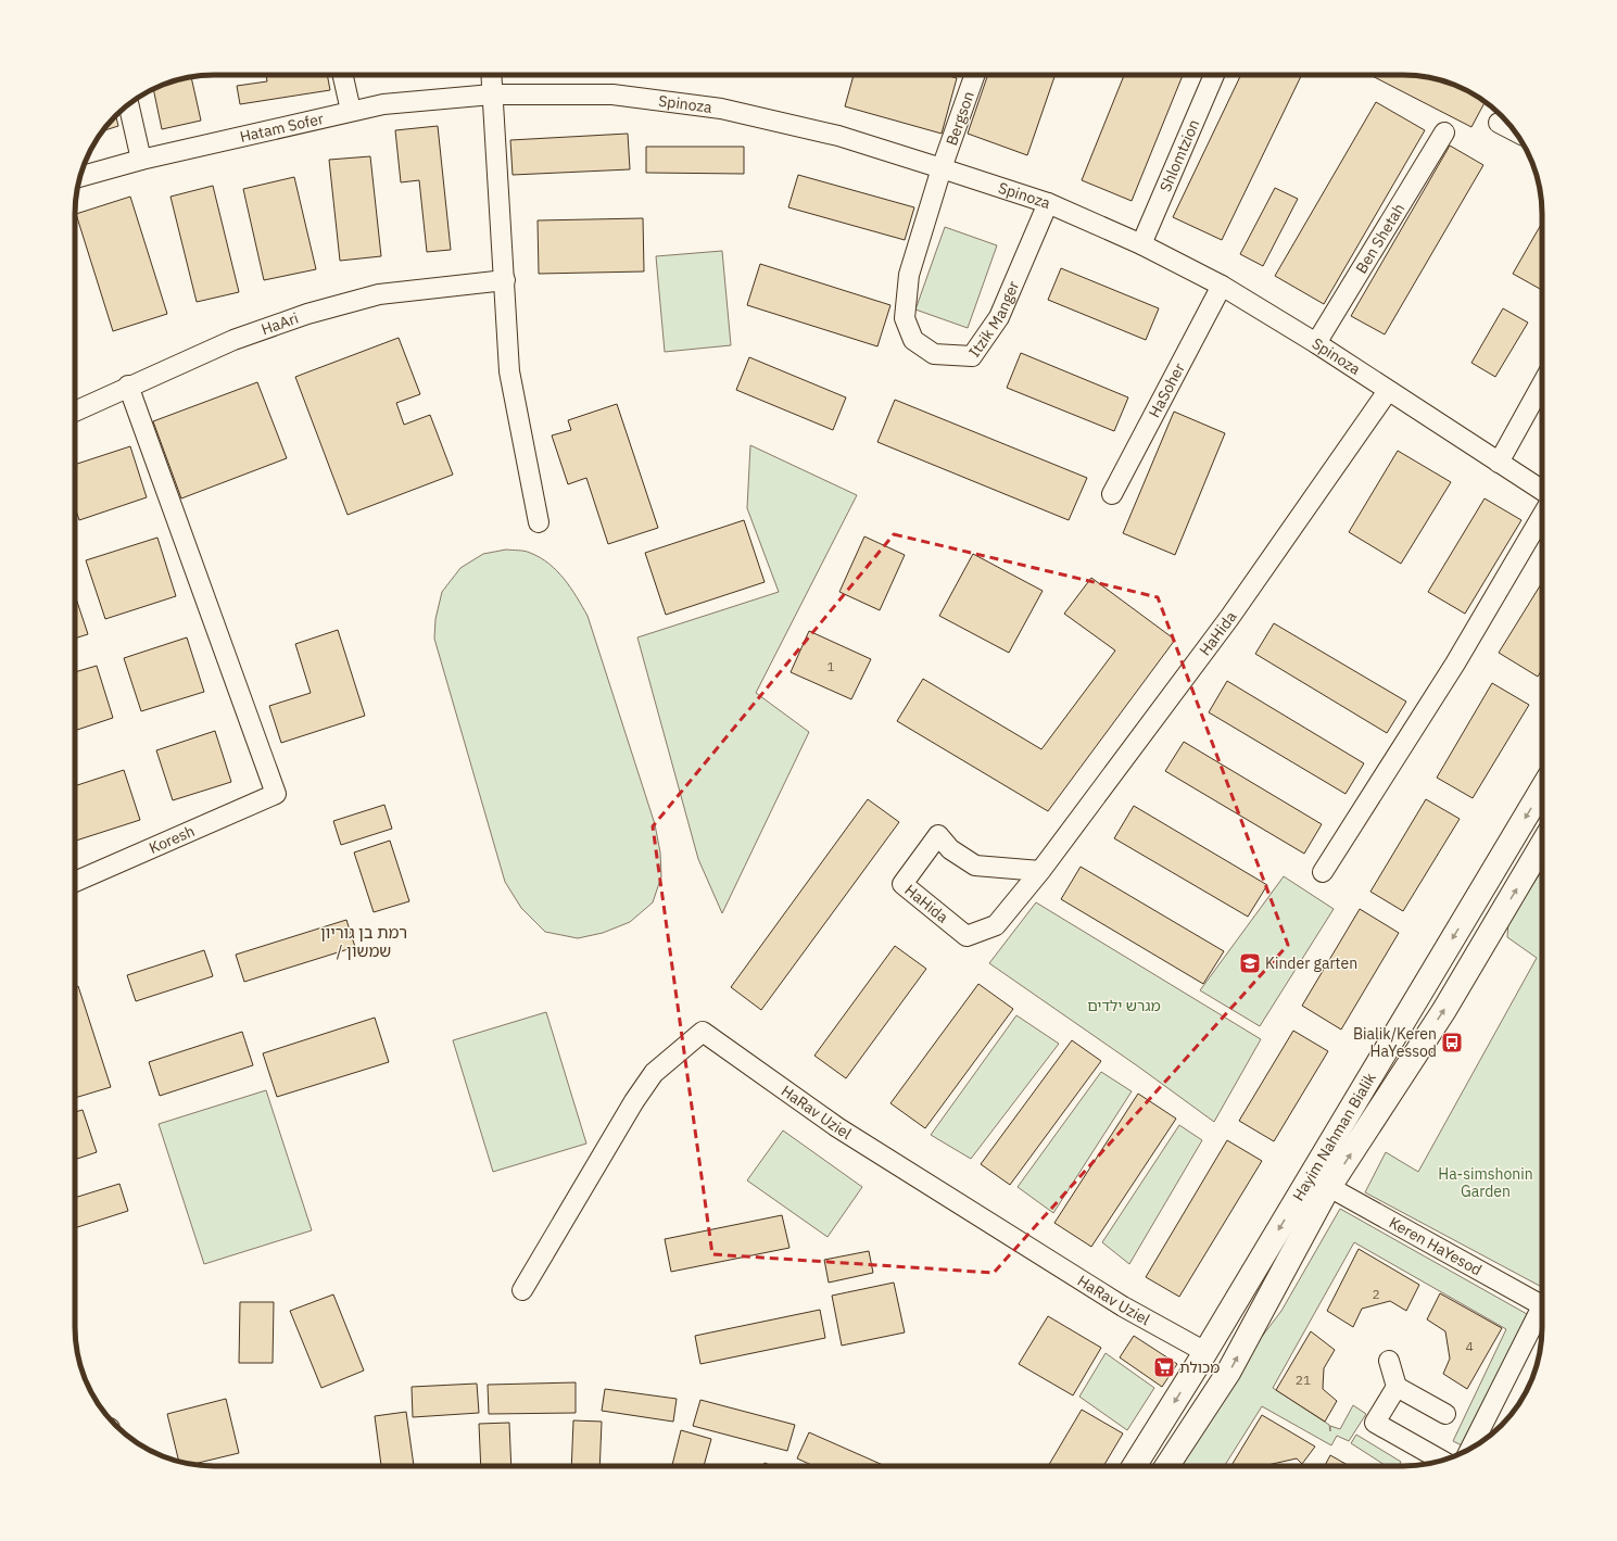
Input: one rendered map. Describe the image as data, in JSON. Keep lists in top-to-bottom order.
{
  "streets": {
    "street": [
      "Spinoza",
      "Bergson",
      "Hatam Sofer",
      "Shlomtzion",
      "Ben Shetah",
      "Itzik Manger",
      "HaAri",
      "HaSoher",
      "HaHida",
      "Koresh",
      "HaRav Uziel",
      "Hayim Nahman Bialik",
      "Keren HaYesod"
    ]
  },
  "crossings": [
    ["Spinoza", "Bergson"],
    ["Spinoza", "Hatam Sofer"],
    ["Spinoza", "Shlomtzion"],
    ["Spinoza", "Ben Shetah"],
    ["Spinoza", "Itzik Manger"],
    ["Spinoza", "HaSoher"],
    ["Spinoza", "HaHida"],
    ["Bergson", "Itzik Manger"],
    ["HaAri", "Koresh"],
    ["HaRav Uziel", "Hayim Nahman Bialik"],
    ["Hayim Nahman Bialik", "Keren HaYesod"]
  ],
  "districts": ["רמת בן גוריון / שמשון"],
  "parks": ["מגרש ילדים", "Ha-simshonin Garden"],
  "places": {
    "school or university": ["Kinder garten"],
    "bus stop": ["Bialik/Keren HaYessod"],
    "supermarket": ["מכולת"]
  },
  "house_numbers": [
    "1",
    "2",
    "4",
    "21"
  ]
}
